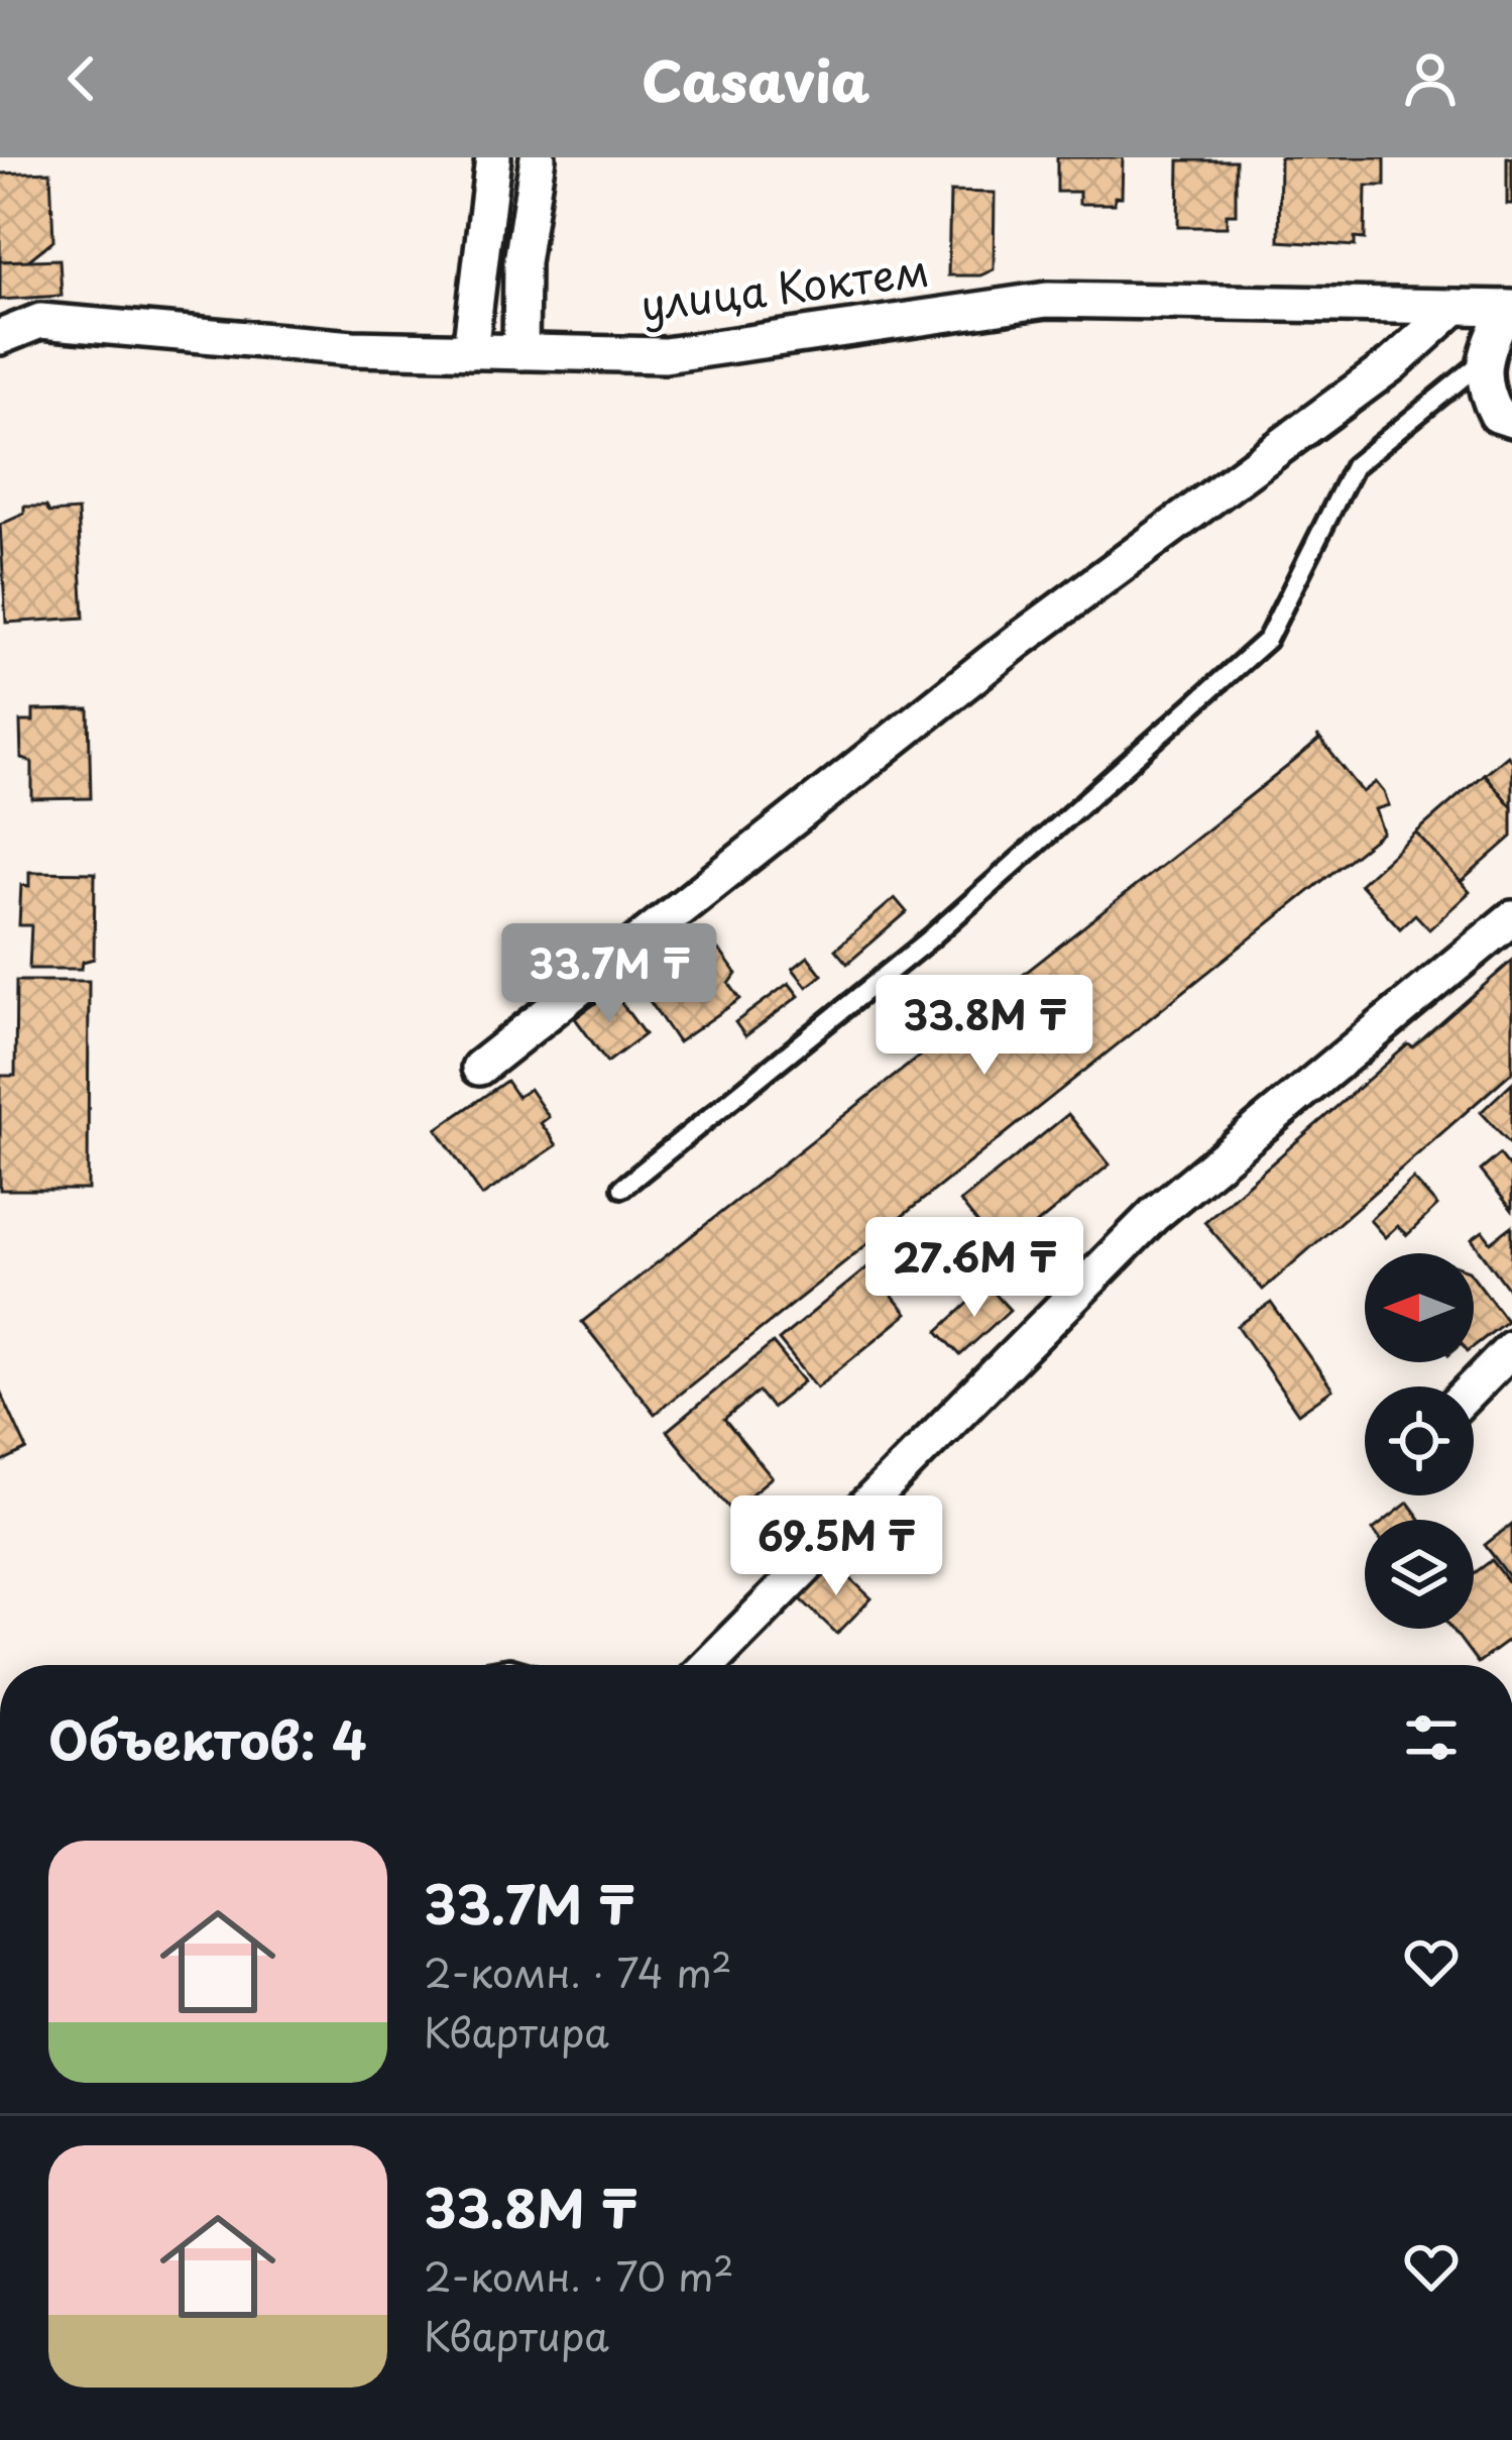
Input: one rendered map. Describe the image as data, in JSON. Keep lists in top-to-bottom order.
{
  "streets": {
    "street": ["улица Коктем"]
  },
  "north": "left",
  "page": {
    "header": "Casavia",
    "price": [
      "33.7M ₸",
      "33.8M ₸",
      "27.6M ₸",
      "69.5M ₸"
    ],
    "heading": "Объектов: 4",
    "list": [
      {
        "name": "33.7M ₸",
        "note": "2-комн. · 74 m² · Квартира"
      },
      {
        "name": "33.8M ₸",
        "note": "2-комн. · 70 m² · Квартира"
      }
    ]
  }
}
